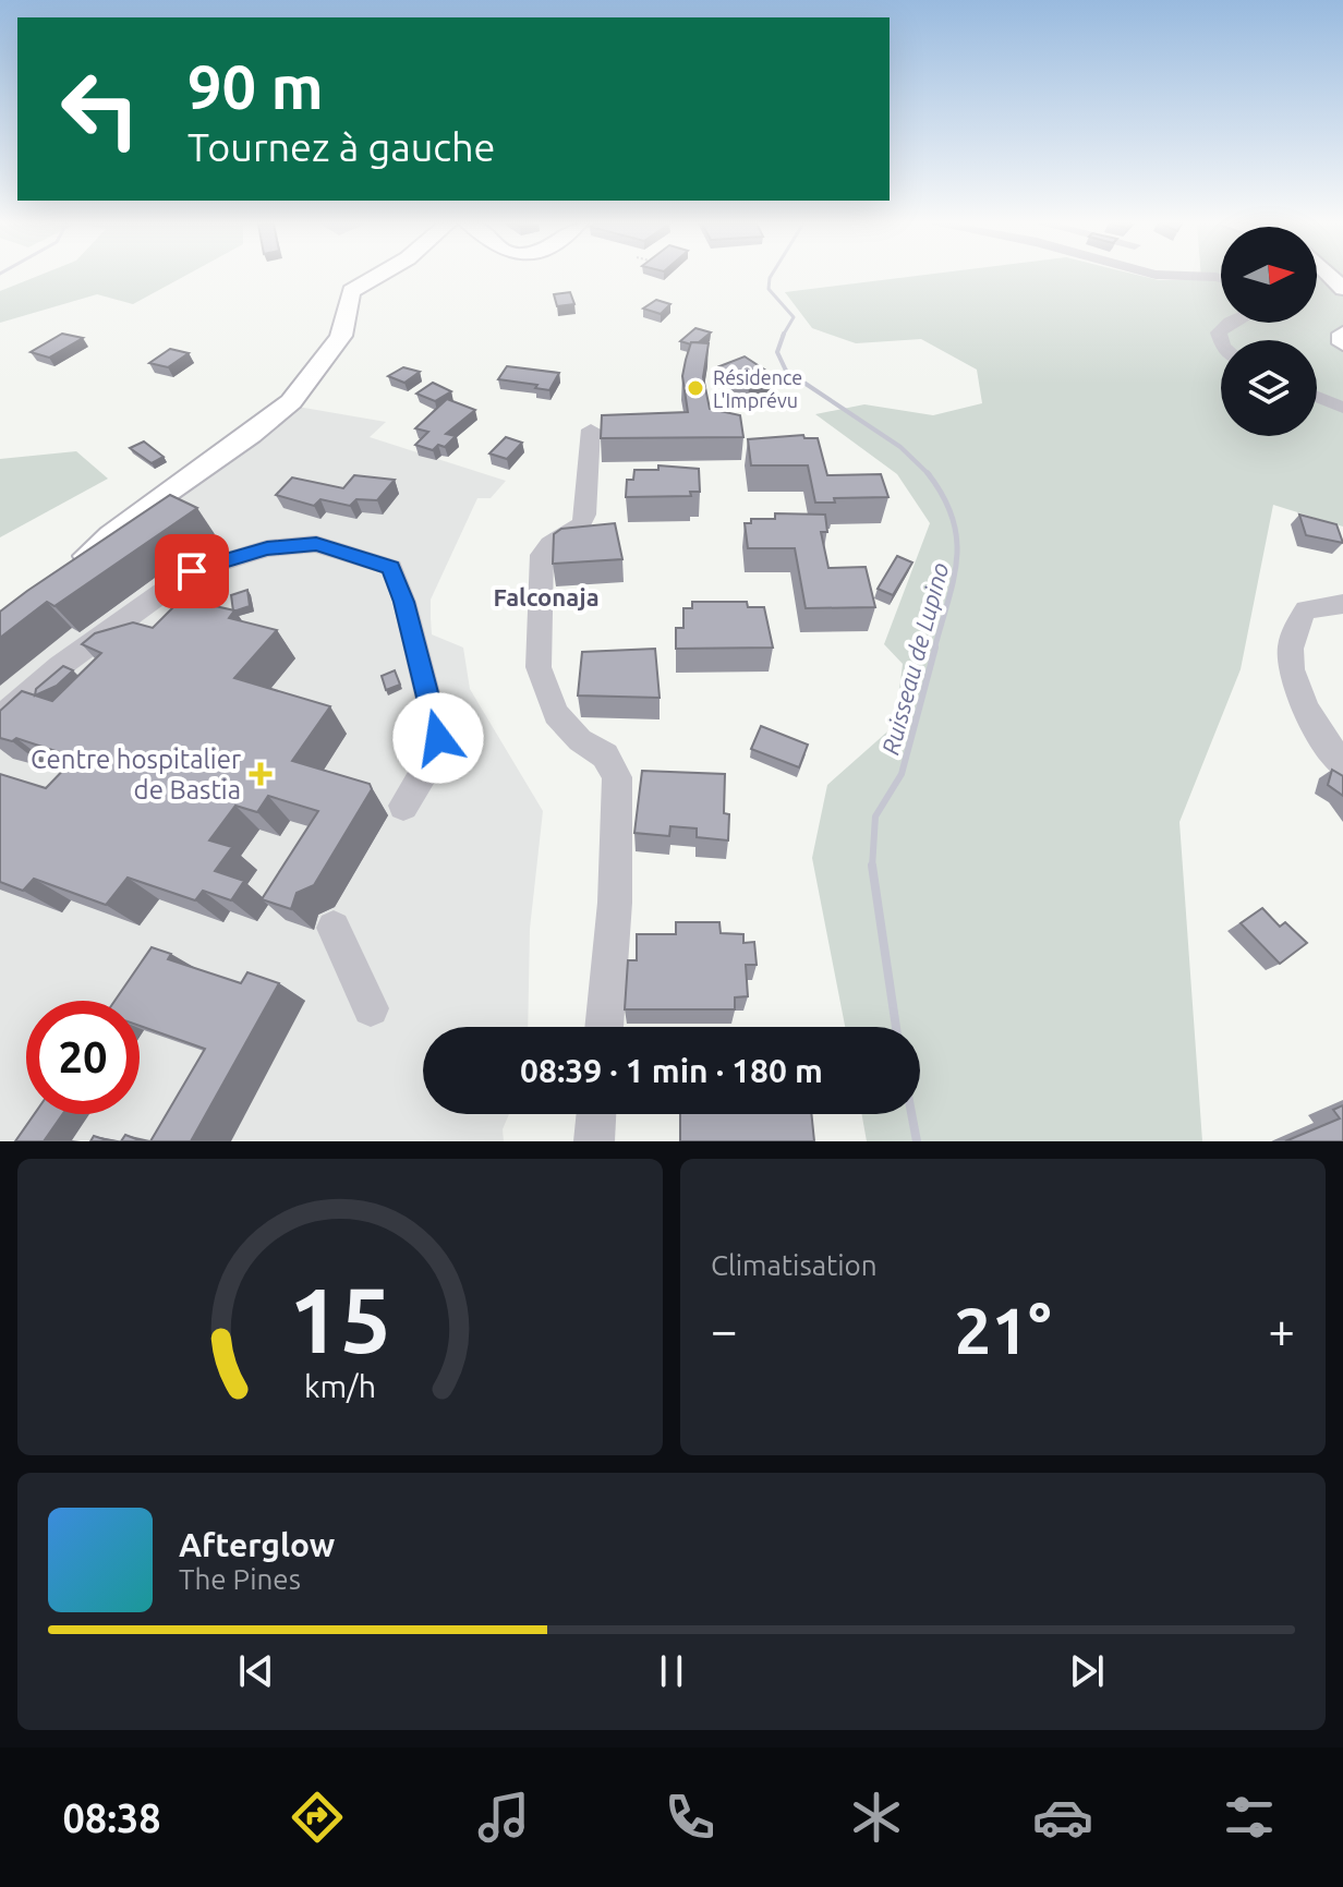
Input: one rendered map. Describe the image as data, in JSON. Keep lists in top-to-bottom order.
{
  "districts": ["Falconaja"],
  "water": ["Ruisseau de Lupino"],
  "places": {
    "other": ["Résidence L'Imprévu"],
    "health": ["Centre hospitalier de Bastia"]
  },
  "north": "right",
  "page": {
    "turn": ["90 m", "Tournez à gauche"],
    "limit": "20",
    "trip": "08:39 · 1 min · 180 m",
    "tile": "Climatisation",
    "heat": ["−", "21°", "+"],
    "song": ["Afterglow", "The Pines"],
    "tabs": "08:38",
    "gauge": ["15", "km/h"]
  }
}
